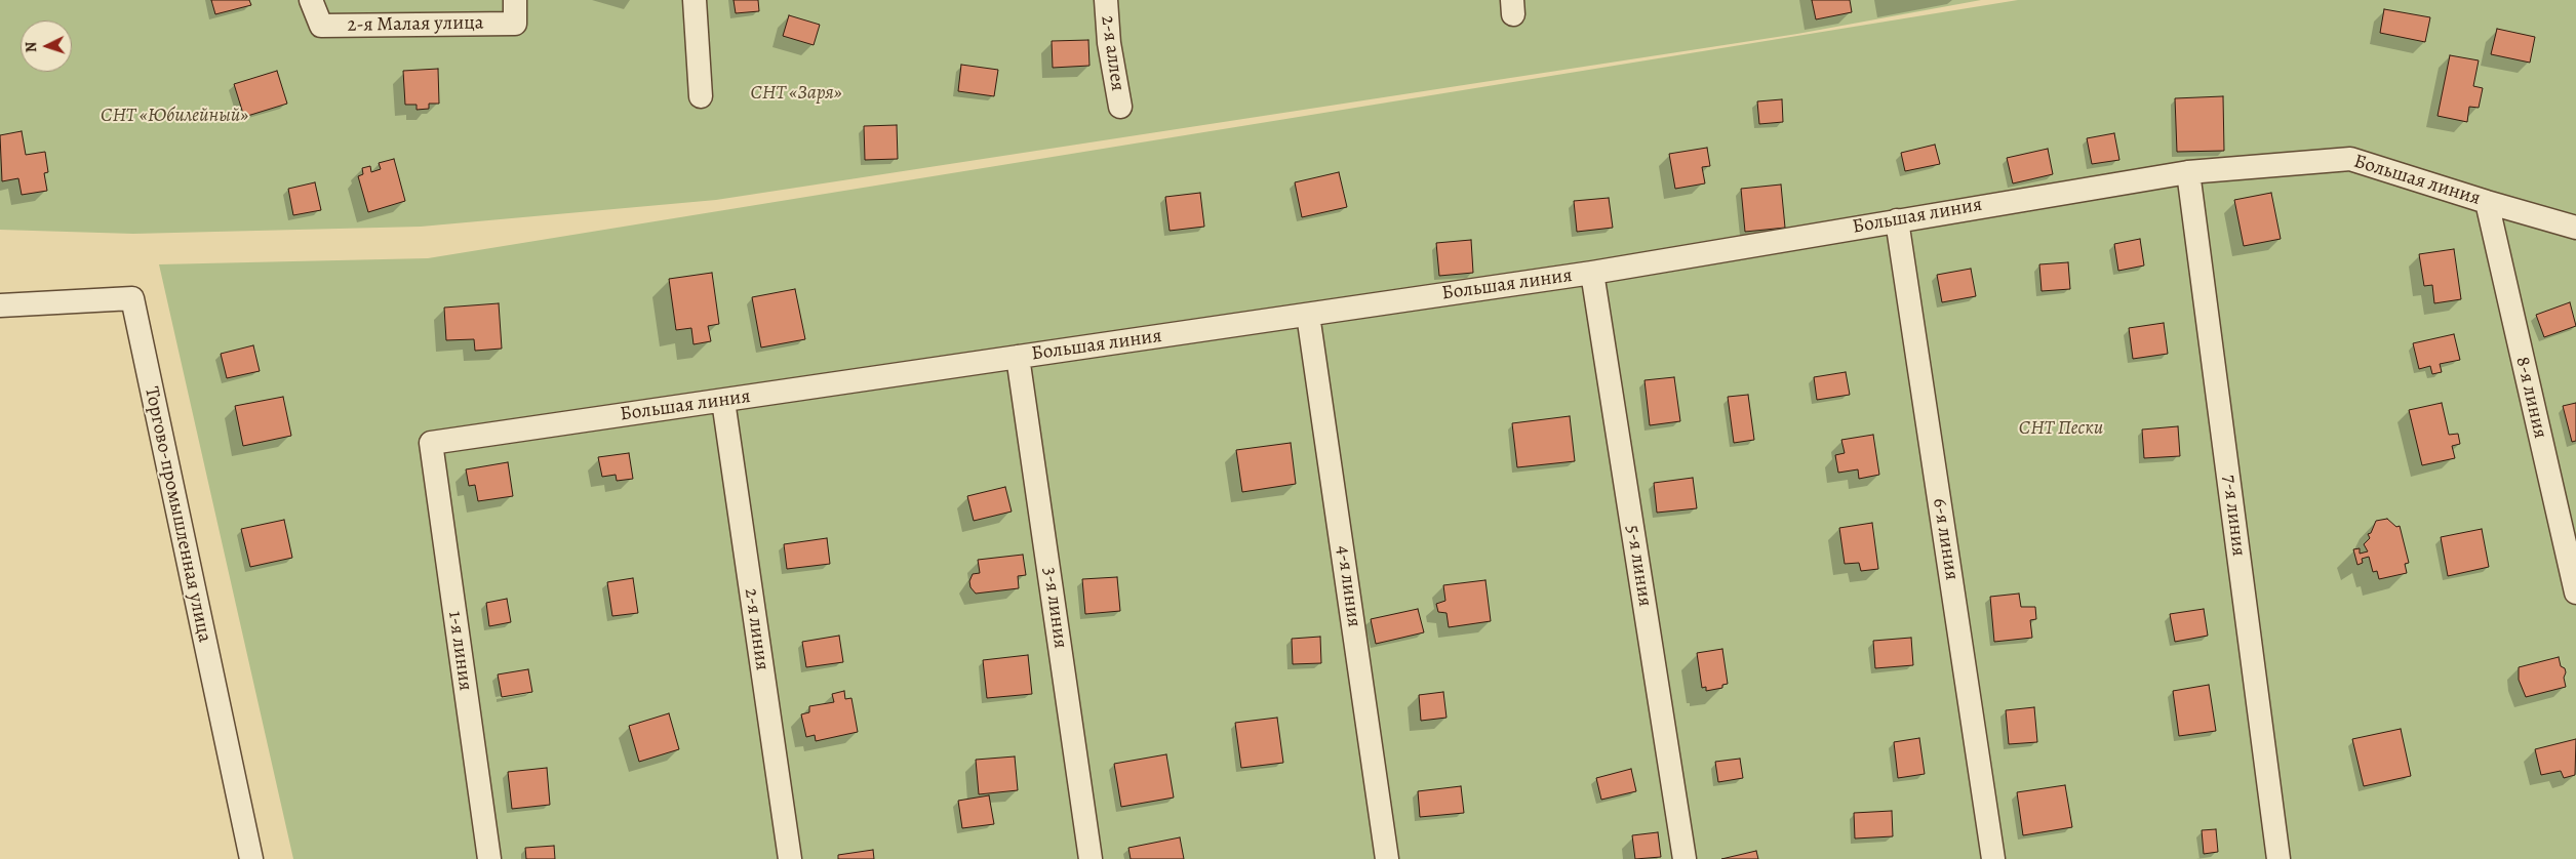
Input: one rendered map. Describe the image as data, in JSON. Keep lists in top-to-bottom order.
{
  "streets": {
    "street": [
      "2-я Малая улица",
      "2-я аллея",
      "Большая линия",
      "8-я линия",
      "Торгово-промышленная улица",
      "7-я линия",
      "6-я линия",
      "5-я линия",
      "4-я линия",
      "3-я линия",
      "2-я линия",
      "1-я линия"
    ]
  },
  "crossings": [
    ["Большая линия", "8-я линия"],
    ["Большая линия", "7-я линия"],
    ["Большая линия", "6-я линия"],
    ["Большая линия", "5-я линия"],
    ["Большая линия", "4-я линия"],
    ["Большая линия", "3-я линия"],
    ["Большая линия", "2-я линия"],
    ["Большая линия", "1-я линия"]
  ],
  "parks": ["СНТ «Заря»", "СНТ «Юбилейный»", "СНТ Пески"],
  "north": "left"
}
